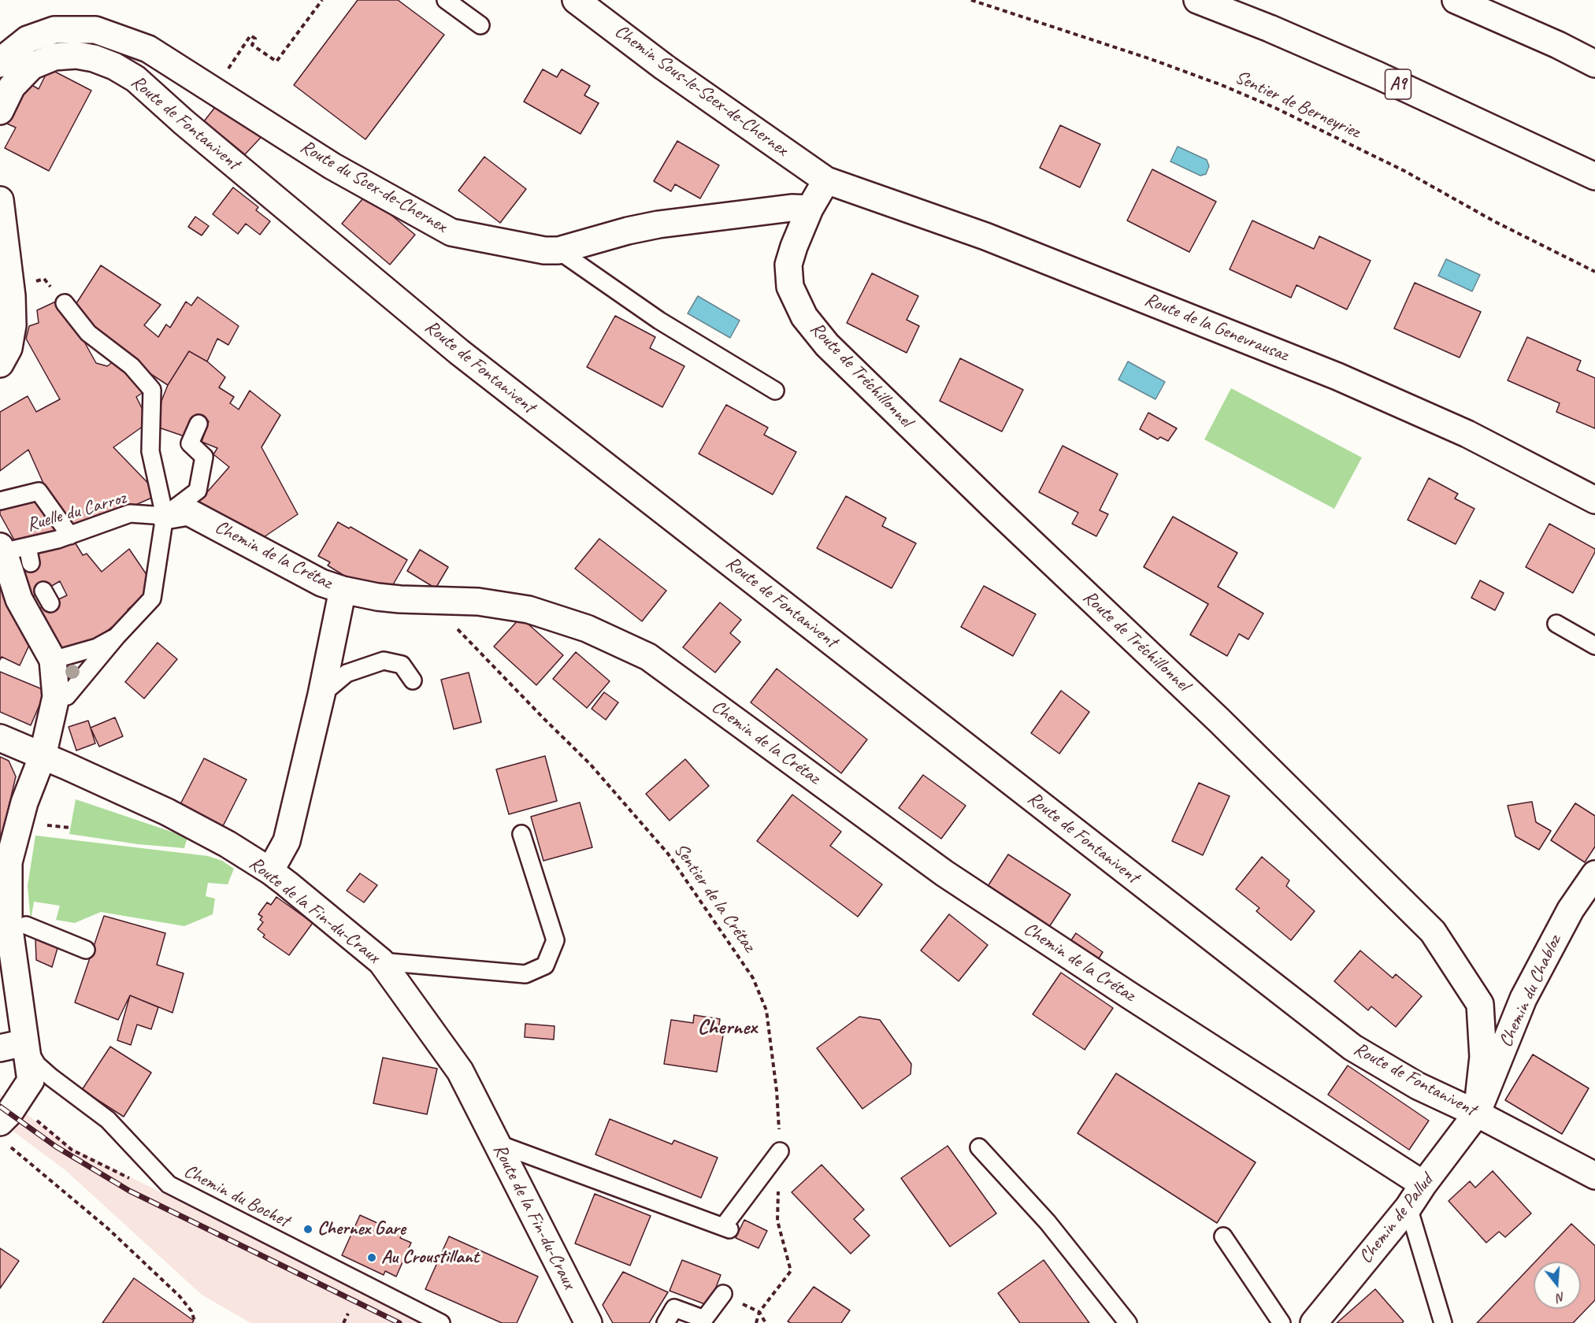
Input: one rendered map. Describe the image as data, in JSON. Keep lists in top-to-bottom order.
{
  "streets": {
    "main road": [
      "A9",
      "Chemin Sous-le-Scex-de-Chernex",
      "Route de Fontanivent",
      "Route du Scex-de-Chernex",
      "Route de la Genevrausaz",
      "Route de Tréchillonnel",
      "Chemin de la Crétaz",
      "Route de la Fin-du-Craux",
      "Chemin du Chabloz",
      "Chemin de Pallud"
    ],
    "lane": ["Ruelle du Carroz", "Chemin du Bochet"],
    "path": ["Sentier de Berneyriez", "Sentier de la Crétaz"]
  },
  "crossings": [
    ["Chemin Sous-le-Scex-de-Chernex", "Route de la Genevrausaz"],
    ["Chemin Sous-le-Scex-de-Chernex", "Route de Tréchillonnel"],
    ["Route de Fontanivent", "Route de Tréchillonnel"],
    ["Route de Fontanivent", "Chemin du Chabloz"],
    ["Route de Fontanivent", "Chemin de Pallud"],
    ["Route du Scex-de-Chernex", "Route de Tréchillonnel"],
    ["Route de la Genevrausaz", "Route de Tréchillonnel"],
    ["Route de Tréchillonnel", "Chemin du Chabloz"],
    ["Route de Tréchillonnel", "Chemin de Pallud"],
    ["Ruelle du Carroz", "Chemin de la Crétaz"],
    ["Chemin de la Crétaz", "Chemin de Pallud"],
    ["Chemin du Chabloz", "Chemin de Pallud"]
  ],
  "districts": ["Chernex"],
  "places": ["Chernex Gare", "Au Croustillant"],
  "north": "bottom"
}
